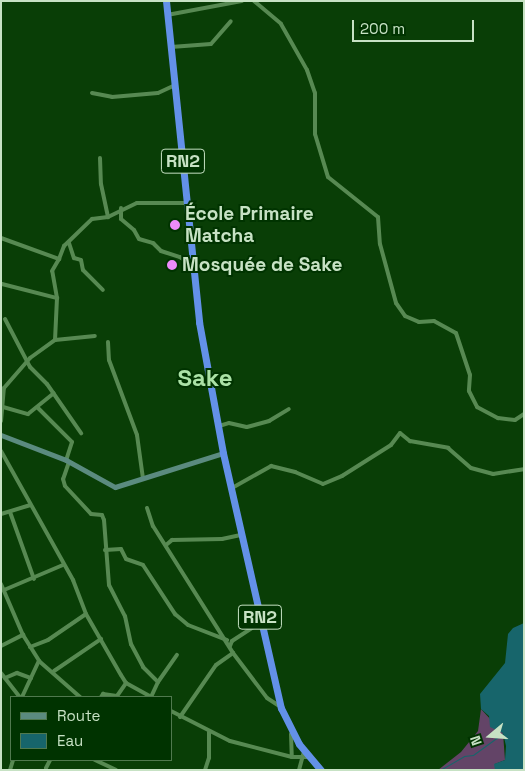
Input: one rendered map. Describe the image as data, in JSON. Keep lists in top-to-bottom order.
{
  "streets": {
    "highway": ["RN2"]
  },
  "districts": ["Sake"],
  "places": ["École Primaire Matcha", "Mosquée de Sake"],
  "legend": ["Route", "Eau"],
  "scale_bar": "200 m",
  "north": "left"
}
